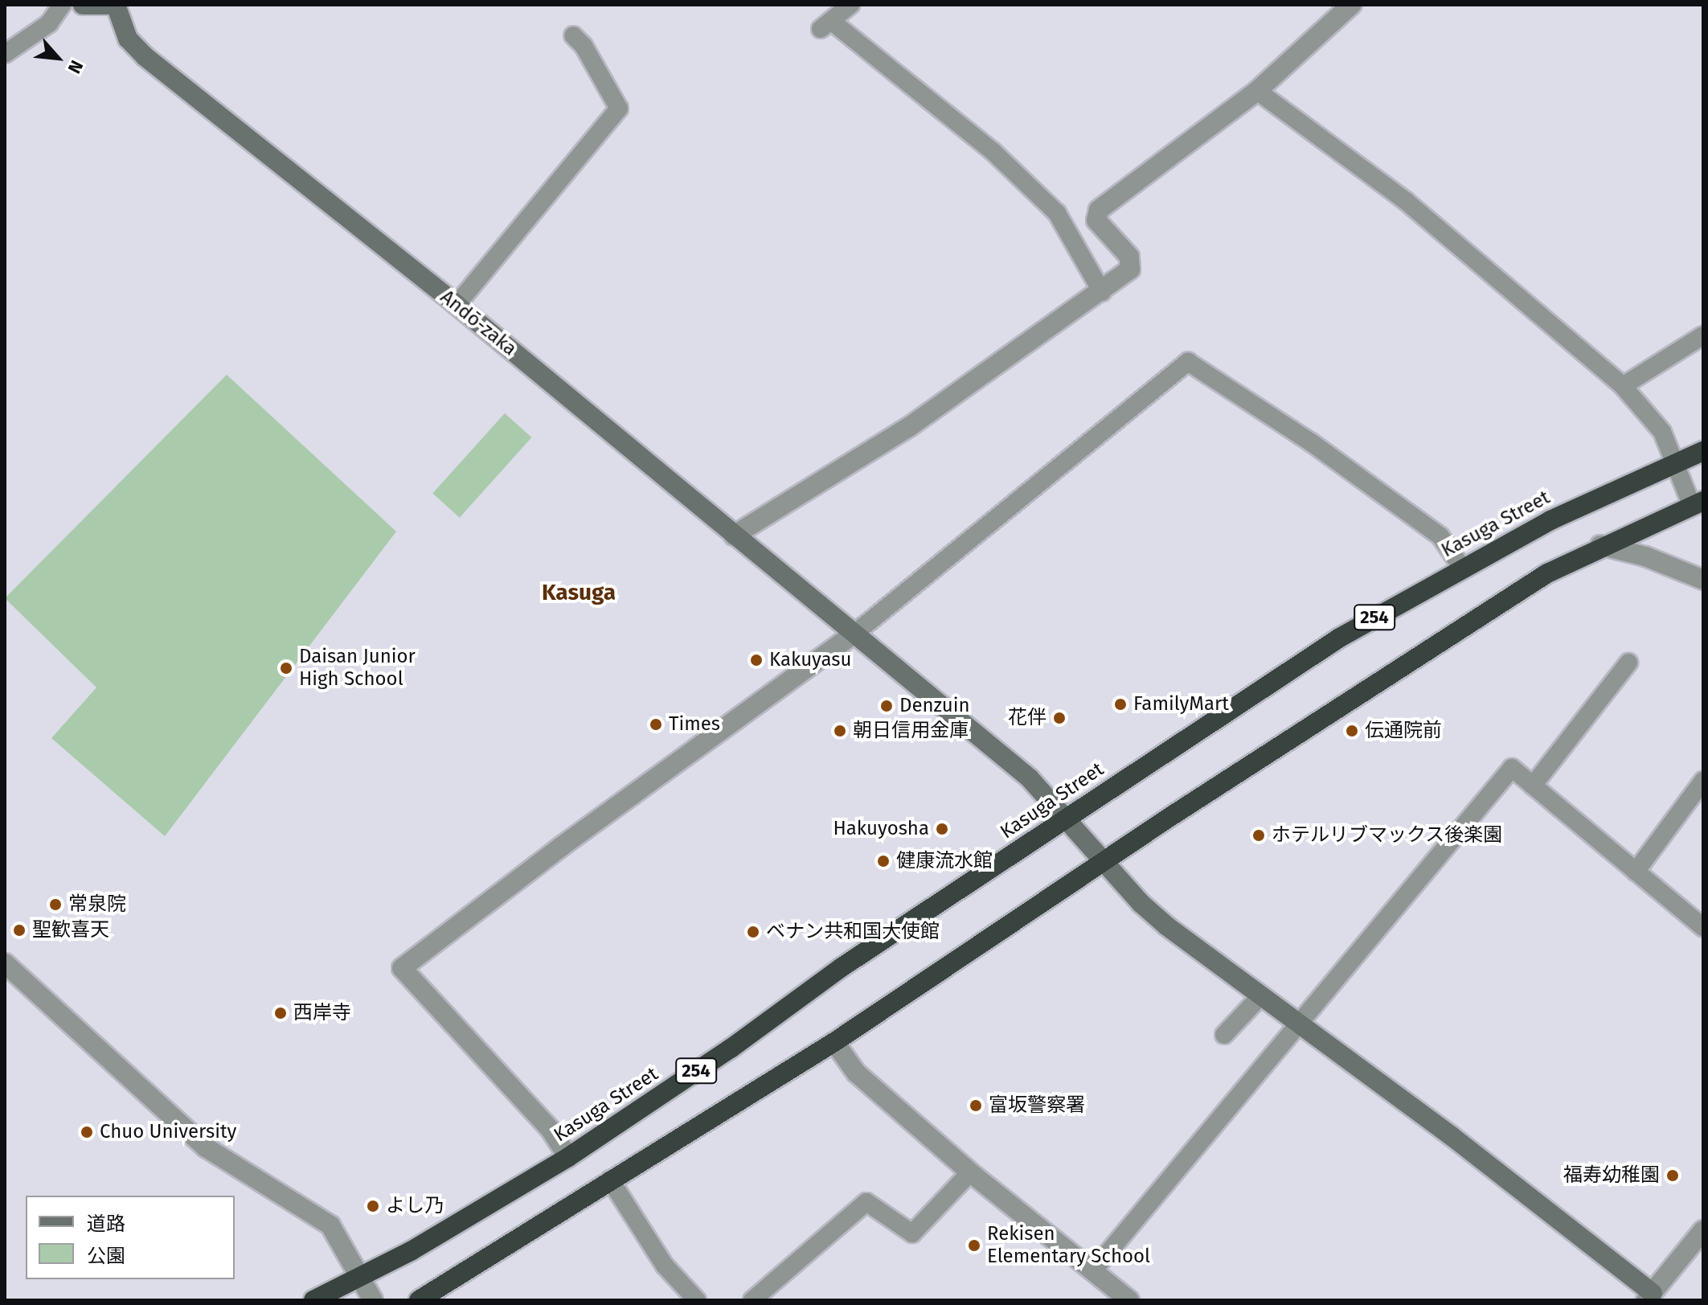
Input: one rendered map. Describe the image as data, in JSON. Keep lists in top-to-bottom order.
{
  "streets": {
    "highway": ["Kasuga Street", "254"],
    "street": ["Andō-zaka"]
  },
  "crossings": [
    ["Andō-zaka", "Kasuga Street"],
    ["Andō-zaka", "254"]
  ],
  "districts": ["Kasuga"],
  "places": [
    "Kakuyasu",
    "Daisan Junior High School",
    "FamilyMart",
    "Denzuin",
    "花伴",
    "Times",
    "朝日信用金庫",
    "伝通院前",
    "Hakuyosha",
    "ホテルリブマックス後楽園",
    "健康流水館",
    "常泉院",
    "聖歓喜天",
    "ベナン共和国大使館",
    "西岸寺",
    "富坂警察署",
    "Chuo University",
    "福寿幼稚園",
    "よし乃",
    "Rekisen Elementary School"
  ],
  "legend": ["道路", "公園"],
  "north": "bottom right"
}
